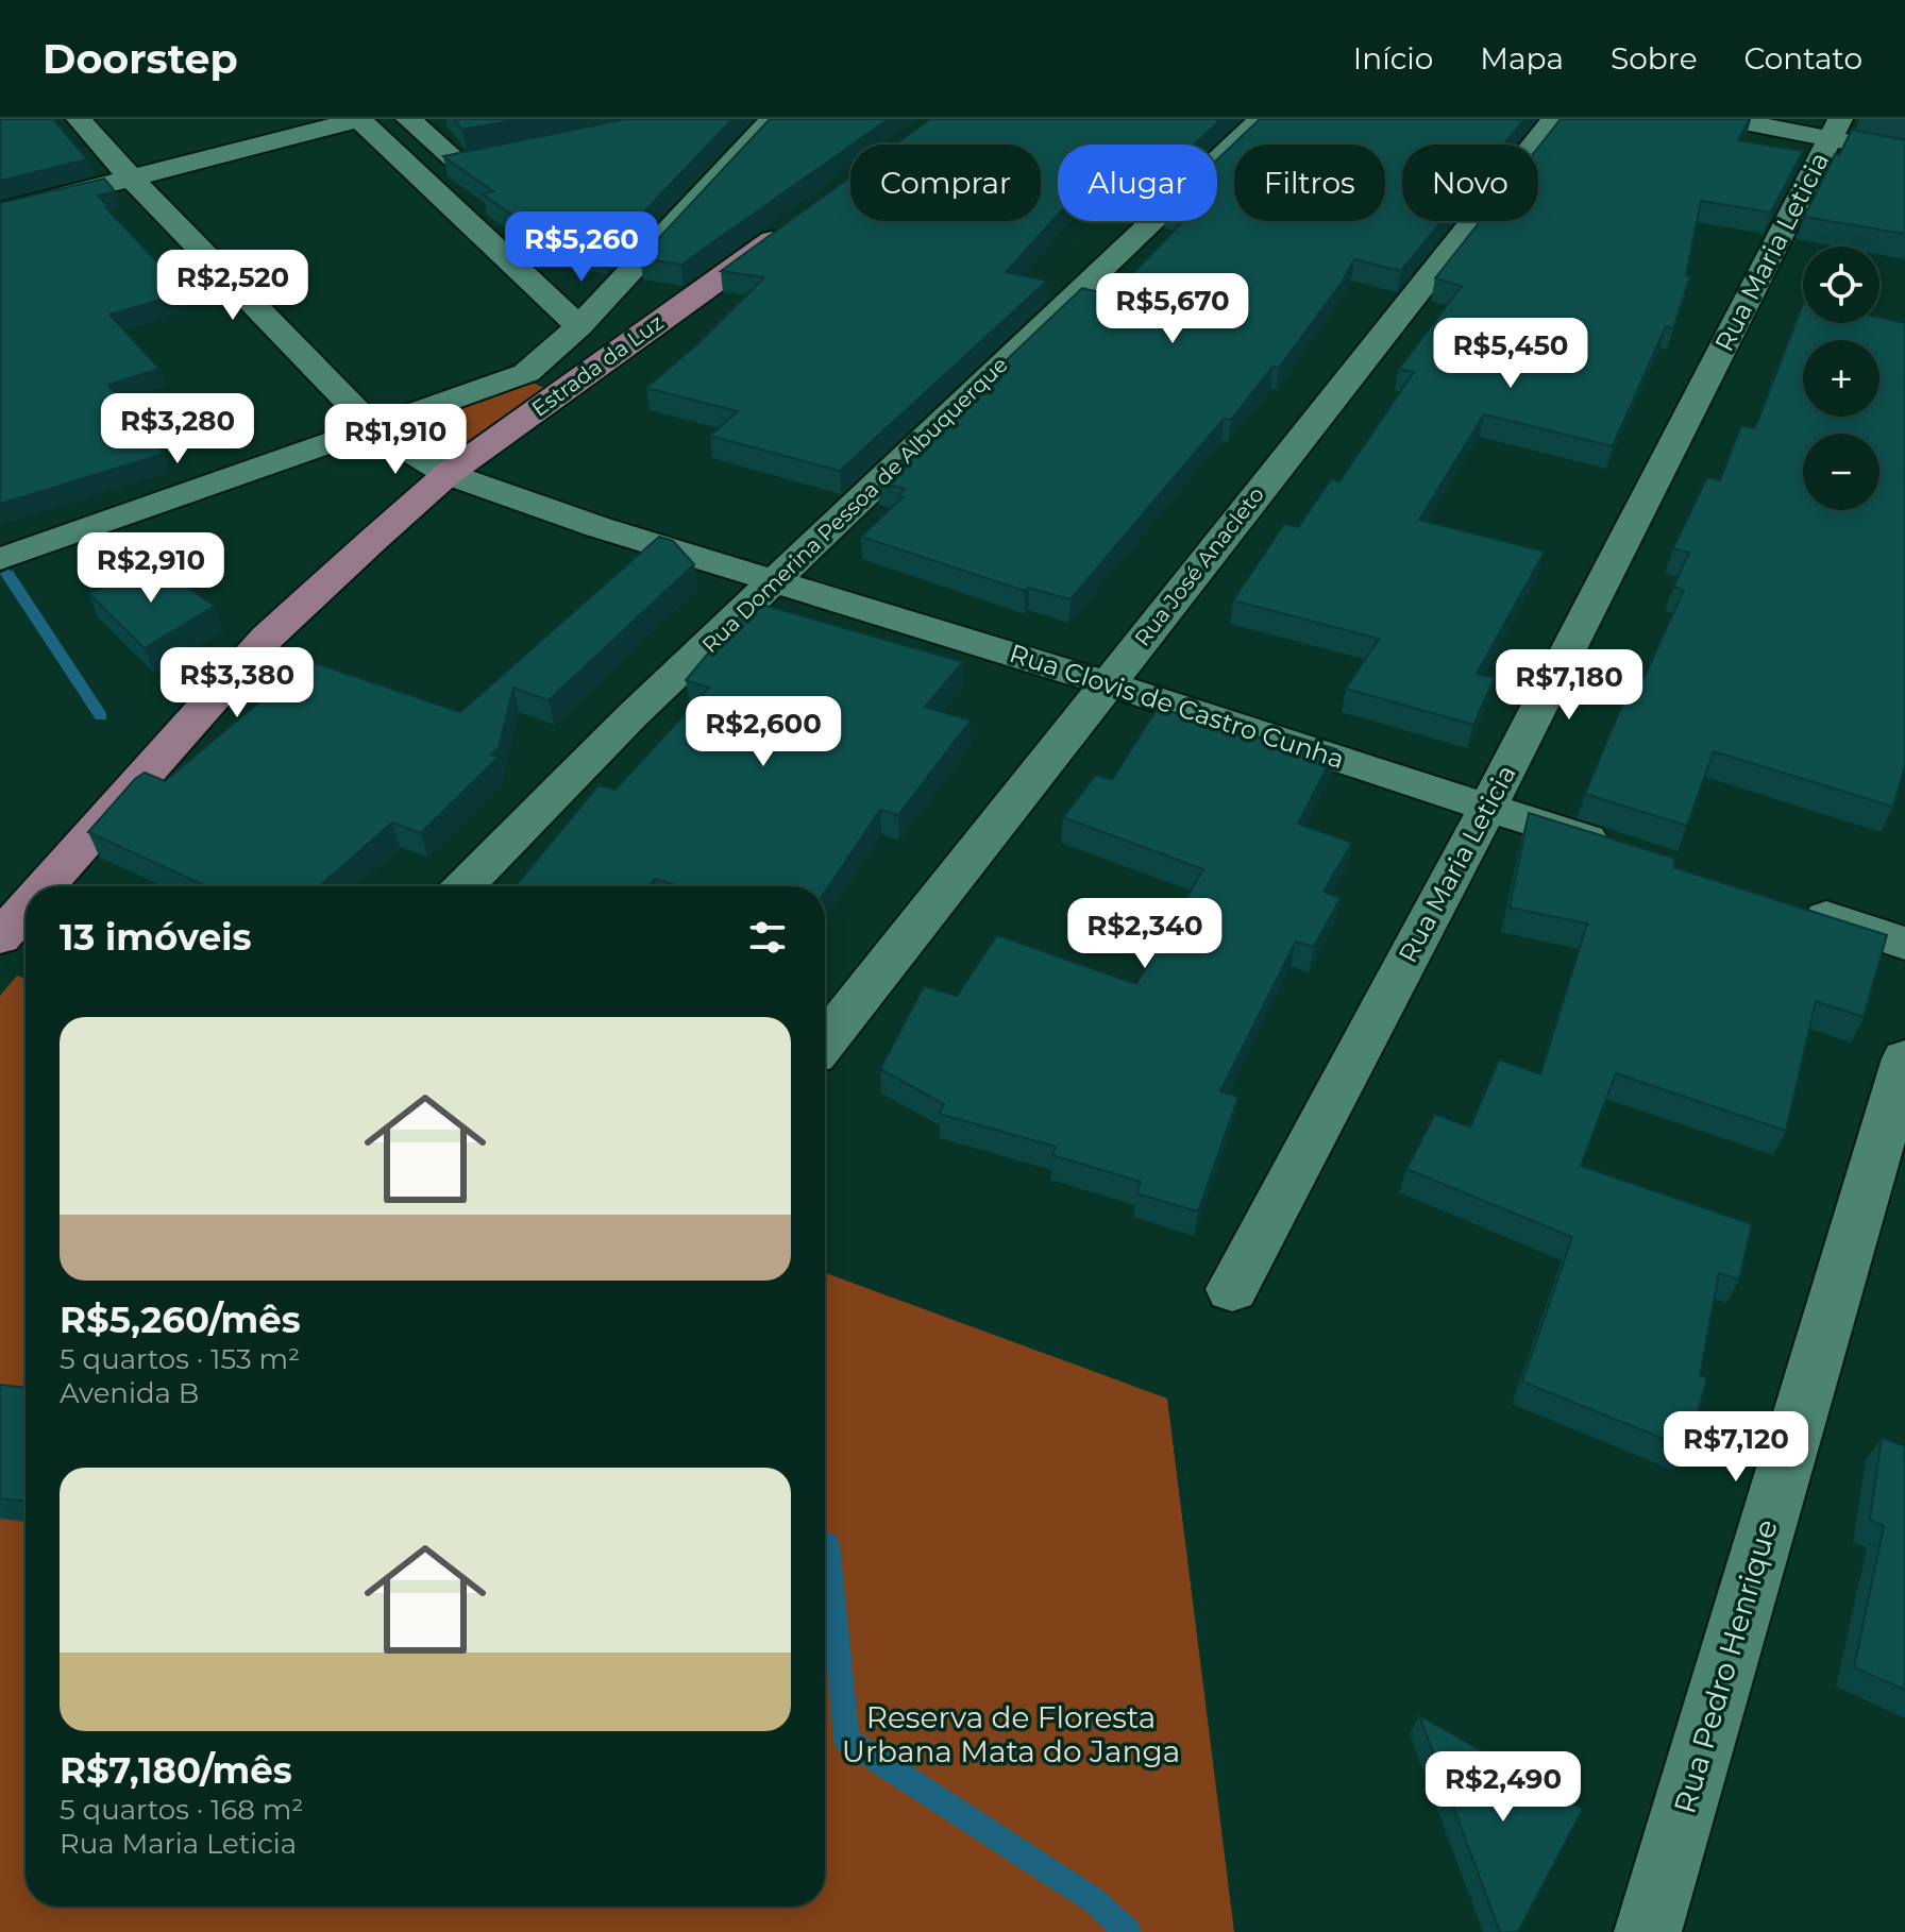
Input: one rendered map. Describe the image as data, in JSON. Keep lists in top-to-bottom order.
{
  "streets": {
    "main road": ["Estrada da Luz"],
    "street": [
      "Rua Maria Leticia",
      "Rua Domerina Pessoa de Albuquerque",
      "Rua José Anacleto",
      "Rua Clovis de Castro Cunha",
      "Rua Pedro Henrique"
    ]
  },
  "crossings": [
    ["Rua Maria Leticia", "Rua Clovis de Castro Cunha"],
    ["Estrada da Luz", "Rua Clovis de Castro Cunha"],
    ["Rua Domerina Pessoa de Albuquerque", "Rua Clovis de Castro Cunha"],
    ["Rua José Anacleto", "Rua Clovis de Castro Cunha"]
  ],
  "parks": ["Reserva de Floresta Urbana Mata do Janga"],
  "page": {
    "header": "Doorstep",
    "nav": [
      "Início",
      "Mapa",
      "Sobre",
      "Contato"
    ],
    "chip": [
      "Comprar",
      "Alugar",
      "Filtros",
      "Novo"
    ],
    "price": [
      "R$5,260",
      "R$2,520",
      "R$5,670",
      "R$5,450",
      "R$3,280",
      "R$1,910",
      "R$2,910",
      "R$3,380",
      "R$7,180",
      "R$2,600",
      "R$2,340",
      "R$7,120",
      "R$2,490"
    ],
    "map_buttons": ["+", "−"],
    "heading": "13 imóveis",
    "list": [
      {
        "name": "R$5,260/mês",
        "note": "5 quartos · 153 m² · Avenida B"
      },
      {
        "name": "R$7,180/mês",
        "note": "5 quartos · 168 m² · Rua Maria Leticia"
      }
    ]
  }
}
